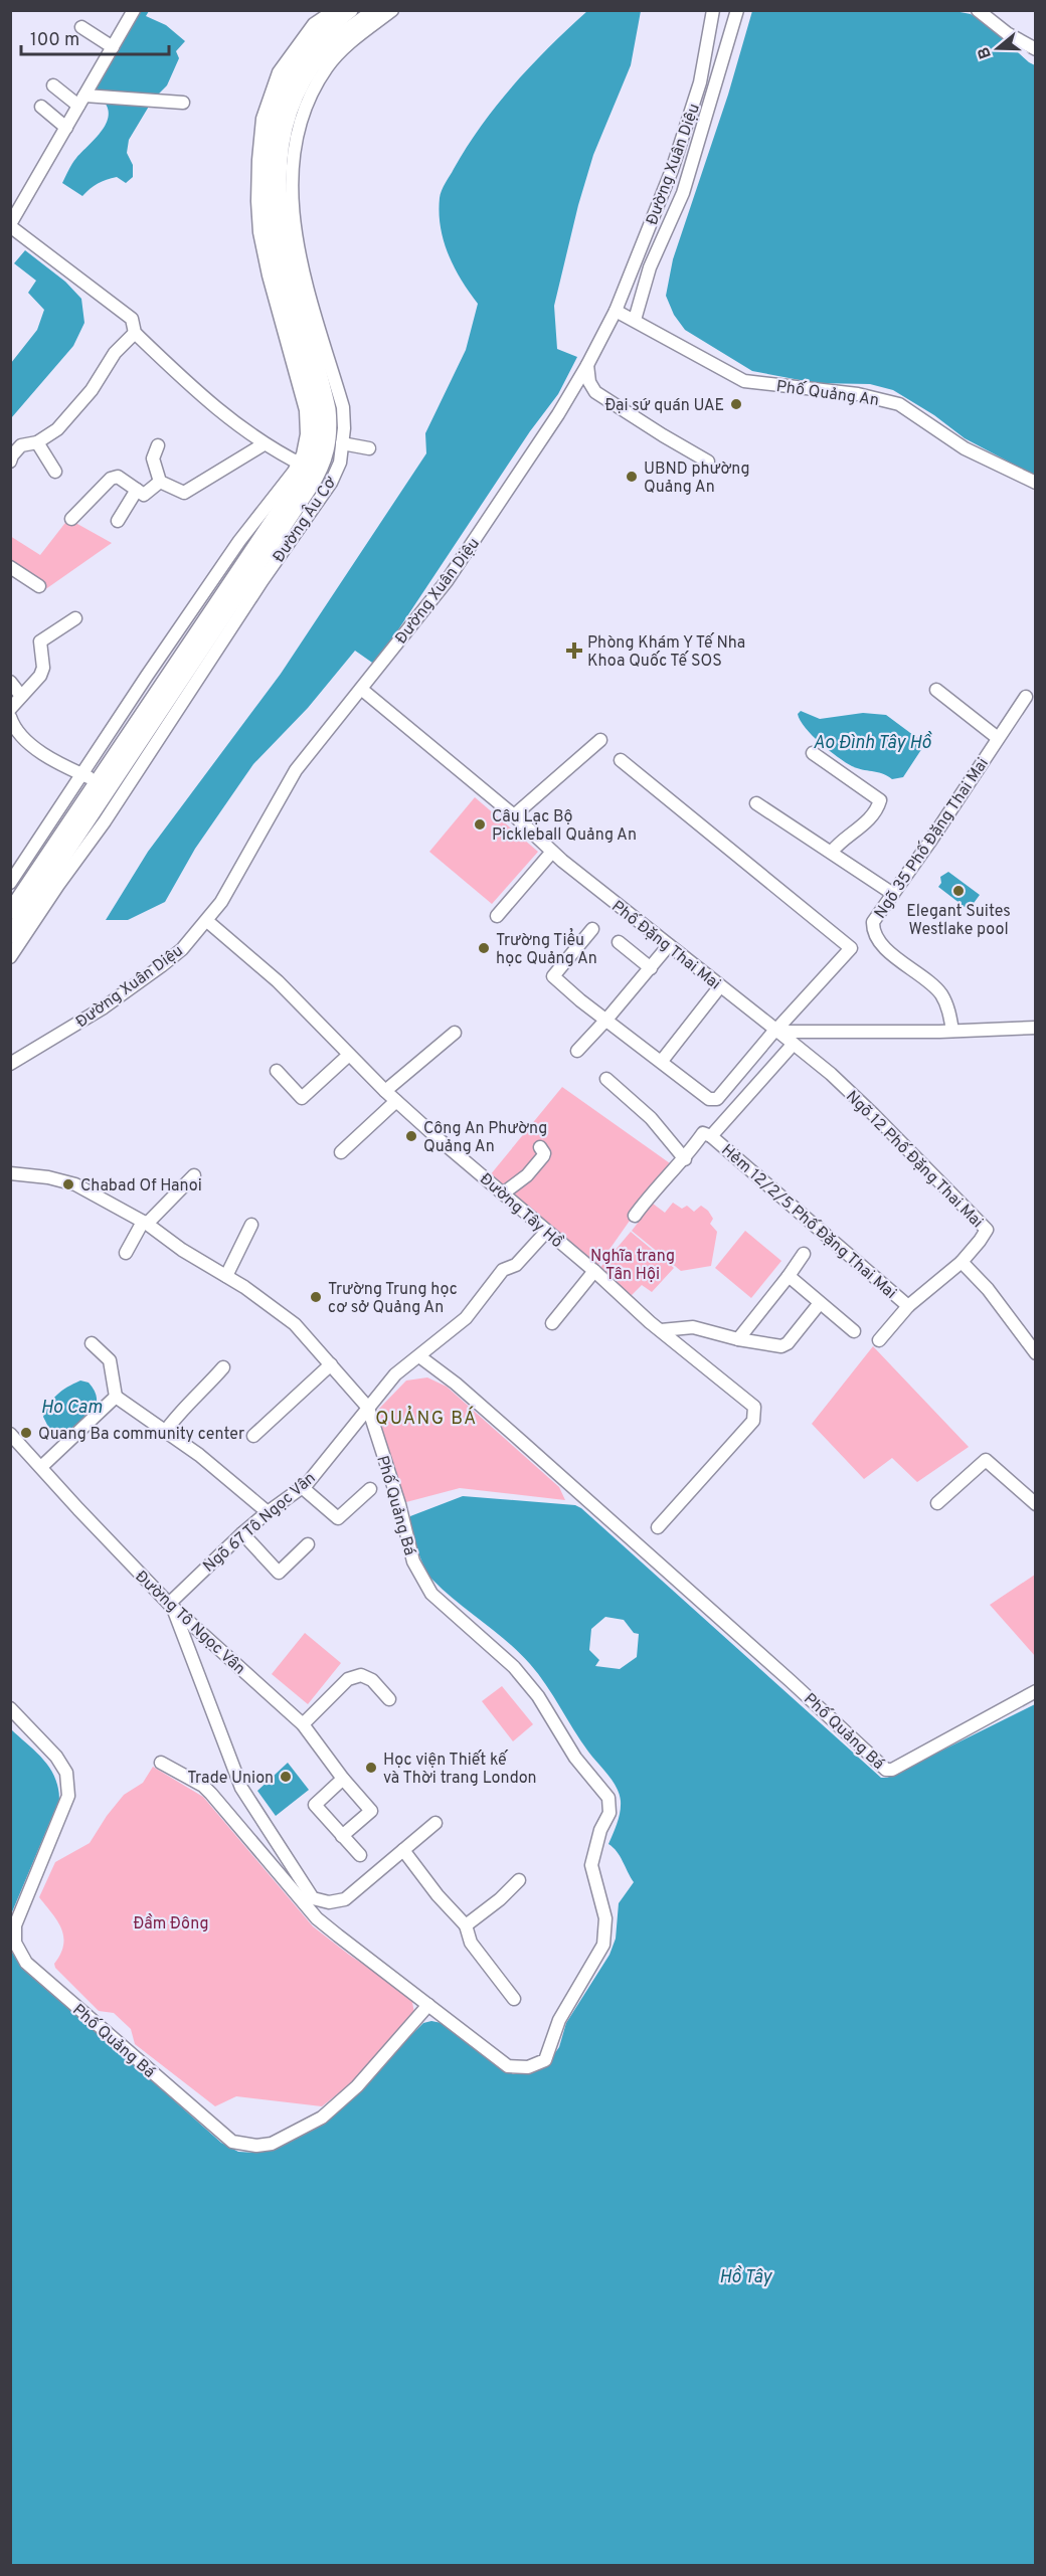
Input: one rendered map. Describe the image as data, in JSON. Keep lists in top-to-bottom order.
{
  "streets": {
    "main road": ["Đường Âu Cơ"],
    "street": [
      "Đường Xuân Diệu",
      "Phố Quảng An",
      "Ngõ 35 Phố Đặng Thai Mai",
      "Phố Đặng Thai Mai",
      "Ngõ 12 Phố Đặng Thai Mai",
      "Đường Tây Hồ",
      "Hẻm 12/2/5 Phố Đặng Thai Mai",
      "Phố Quảng Bá",
      "Ngõ 67 Tô Ngọc Vân",
      "Đường Tô Ngọc Vân"
    ]
  },
  "crossings": [
    ["Đường Xuân Diệu", "Phố Quảng An"],
    ["Đường Xuân Diệu", "Phố Đặng Thai Mai"],
    ["Đường Xuân Diệu", "Đường Tây Hồ"],
    ["Phố Đặng Thai Mai", "Ngõ 12 Phố Đặng Thai Mai"],
    ["Phố Quảng Bá", "Ngõ 67 Tô Ngọc Vân"],
    ["Ngõ 67 Tô Ngọc Vân", "Đường Tô Ngọc Vân"]
  ],
  "districts": ["QUẢNG BÁ"],
  "water": ["Ao Đình Tây Hồ", "Ho Cam", "Hồ Tây"],
  "parks": ["Nghĩa trang Tân Hội", "Đầm Đông"],
  "places": {
    "other": [
      "Đại sứ quán UAE",
      "UBND phường Quảng An",
      "Câu Lạc Bộ Pickleball Quảng An",
      "Elegant Suites Westlake pool",
      "Trường Tiểu học Quảng An",
      "Công An Phường Quảng An",
      "Chabad Of Hanoi",
      "Trường Trung học cơ sở Quảng An",
      "Quang Ba community center",
      "Học viện Thiết kế và Thời trang London",
      "Trade Union"
    ],
    "health": ["Phòng Khám Y Tế Nha Khoa Quốc Tế SOS"]
  },
  "scale_bar": "100 m",
  "north": "left"
}
